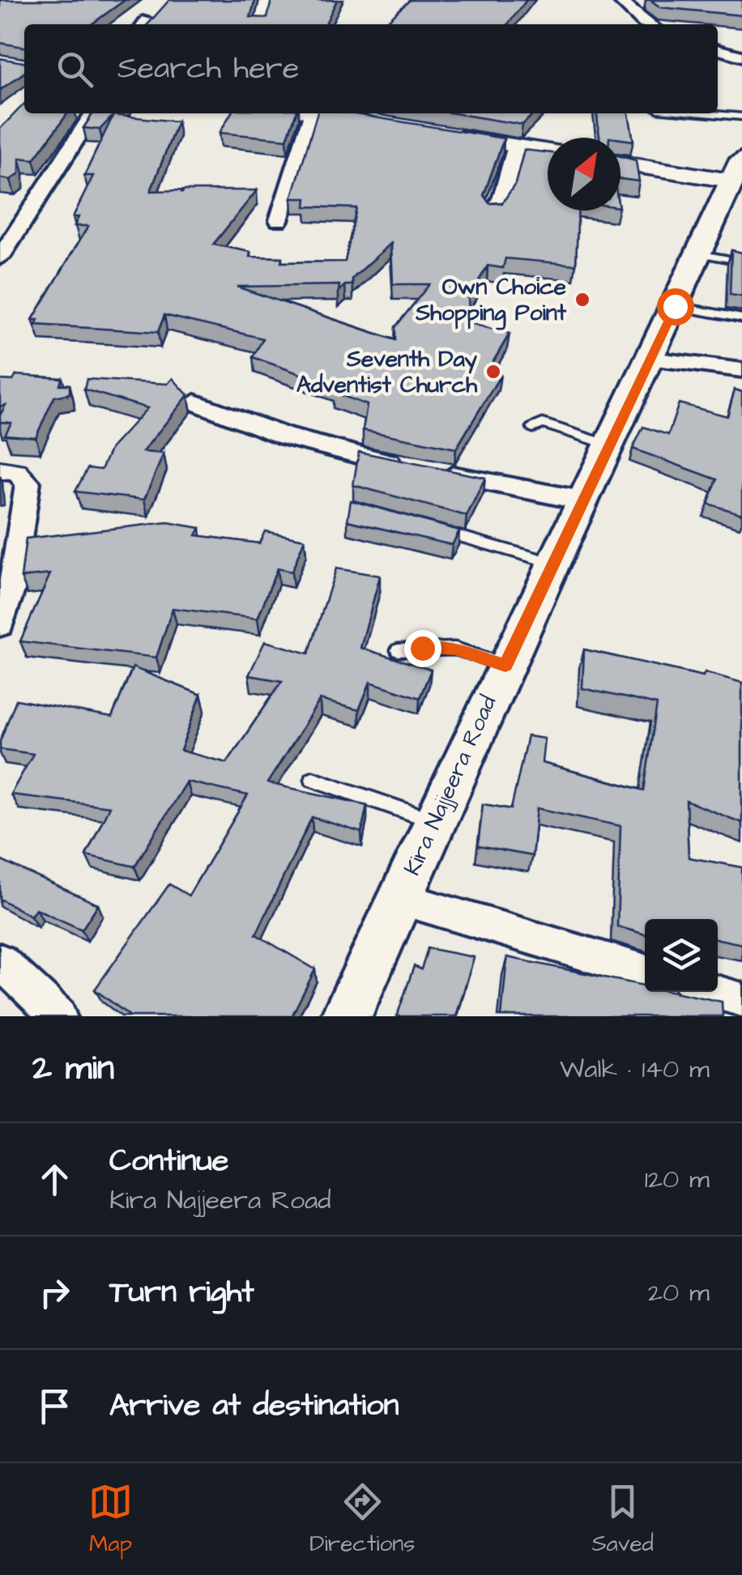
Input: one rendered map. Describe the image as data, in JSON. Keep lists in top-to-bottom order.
{
  "streets": {
    "main road": ["Kira Najjeera Road"]
  },
  "places": ["Own Choice Shopping Point", "Seventh Day Adventist Church"],
  "north": "top right",
  "page": {
    "search": "Search here",
    "heading": ["2 min", "Walk · 140 m"],
    "list": [
      ["Continue", "Kira Najjeera Road", "120 m"],
      ["Turn right", "20 m"],
      "Arrive at destination"
    ],
    "nav": ["Map", "Directions", "Saved"]
  }
}
